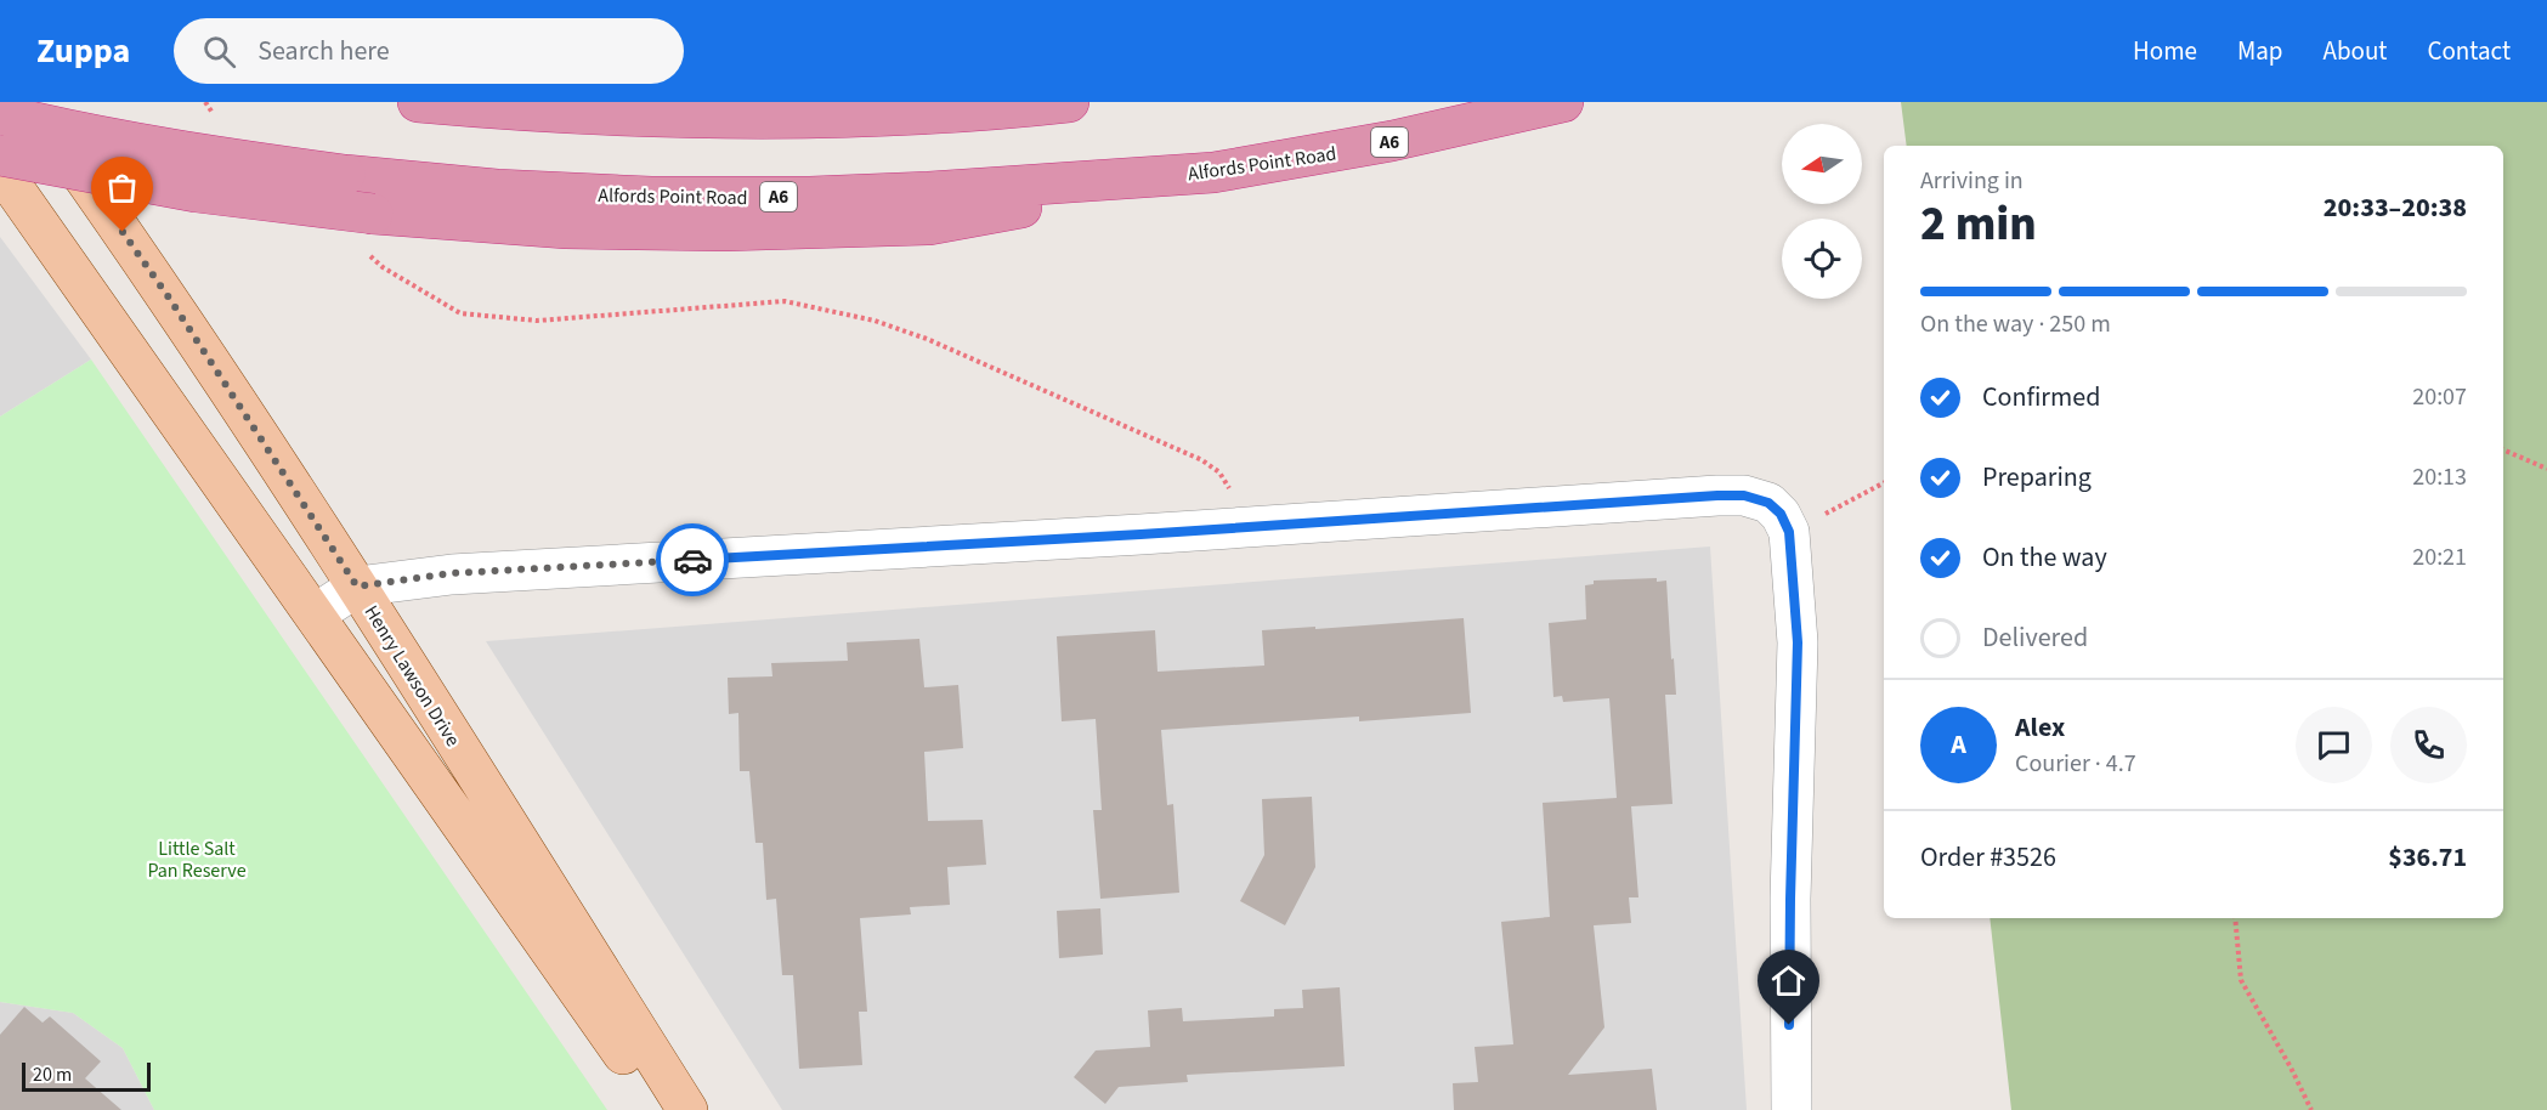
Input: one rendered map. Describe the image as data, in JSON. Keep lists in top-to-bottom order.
{
  "streets": {
    "highway": ["A6", "Alfords Point Road"],
    "main road": ["Henry Lawson Drive"]
  },
  "parks": ["Little Salt Pan Reserve"],
  "scale_bar": "20 m",
  "north": "left",
  "page": {
    "header": "Zuppa",
    "search": "Search here",
    "nav": [
      "Home",
      "Map",
      "About",
      "Contact"
    ],
    "heading": ["2 min", "Arriving in", "20:33–20:38"],
    "panel": [
      "Alex",
      "Courier · 4.7",
      "Order #3526",
      "$36.71"
    ],
    "bar": "On the way · 250 m",
    "list": [
      ["Confirmed", "20:07"],
      ["Preparing", "20:13"],
      ["On the way", "20:21"],
      "Delivered"
    ],
    "round": "A",
    "scale": "20 m"
  }
}
